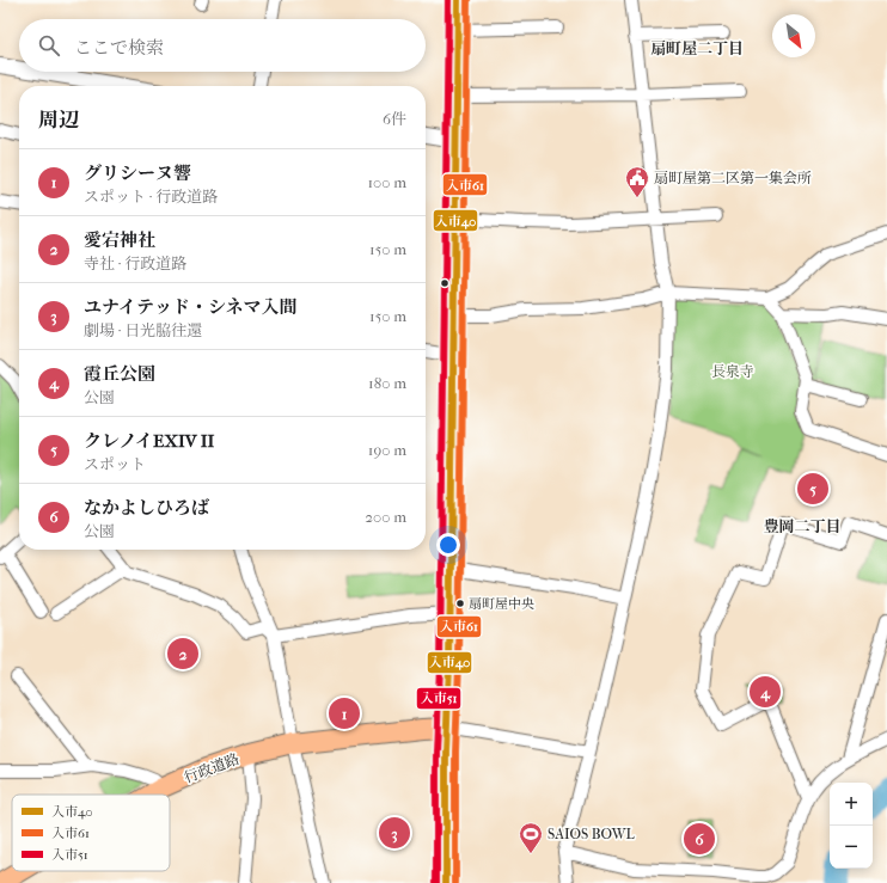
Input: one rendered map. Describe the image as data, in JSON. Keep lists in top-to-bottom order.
{
  "streets": {
    "highway": ["行政道路"]
  },
  "districts": ["扇町屋二丁目", "豊岡二丁目"],
  "parks": ["長泉寺"],
  "places": {
    "public building": ["扇町屋第二区第一集会所"],
    "other": ["扇町屋中央"],
    "sports": ["SAIOS BOWL"]
  },
  "lines": ["transit line 入市40", "transit line 入市61", "transit line 入市51"],
  "legend": ["入市40", "入市61", "入市51"],
  "north": "bottom right",
  "page": {
    "search": "ここで検索",
    "heading": ["周辺", "6件"],
    "list": [
      {
        "mark": "1",
        "name": "グリシーヌ響",
        "note": "スポット · 行政道路",
        "value": "100 m"
      },
      {
        "mark": "2",
        "name": "愛宕神社",
        "note": "寺社 · 行政道路",
        "value": "150 m"
      },
      {
        "mark": "3",
        "name": "ユナイテッド・シネマ入間",
        "note": "劇場 · 日光脇往還",
        "value": "150 m"
      },
      {
        "mark": "4",
        "name": "霞丘公園",
        "note": "公園",
        "value": "180 m"
      },
      {
        "mark": "5",
        "name": "クレノイEXIV II",
        "note": "スポット",
        "value": "190 m"
      },
      {
        "mark": "6",
        "name": "なかよしひろば",
        "note": "公園",
        "value": "200 m"
      }
    ],
    "pins": [
      "5",
      "2",
      "4",
      "1",
      "3",
      "6"
    ],
    "map_buttons": ["+", "−"]
  }
}
